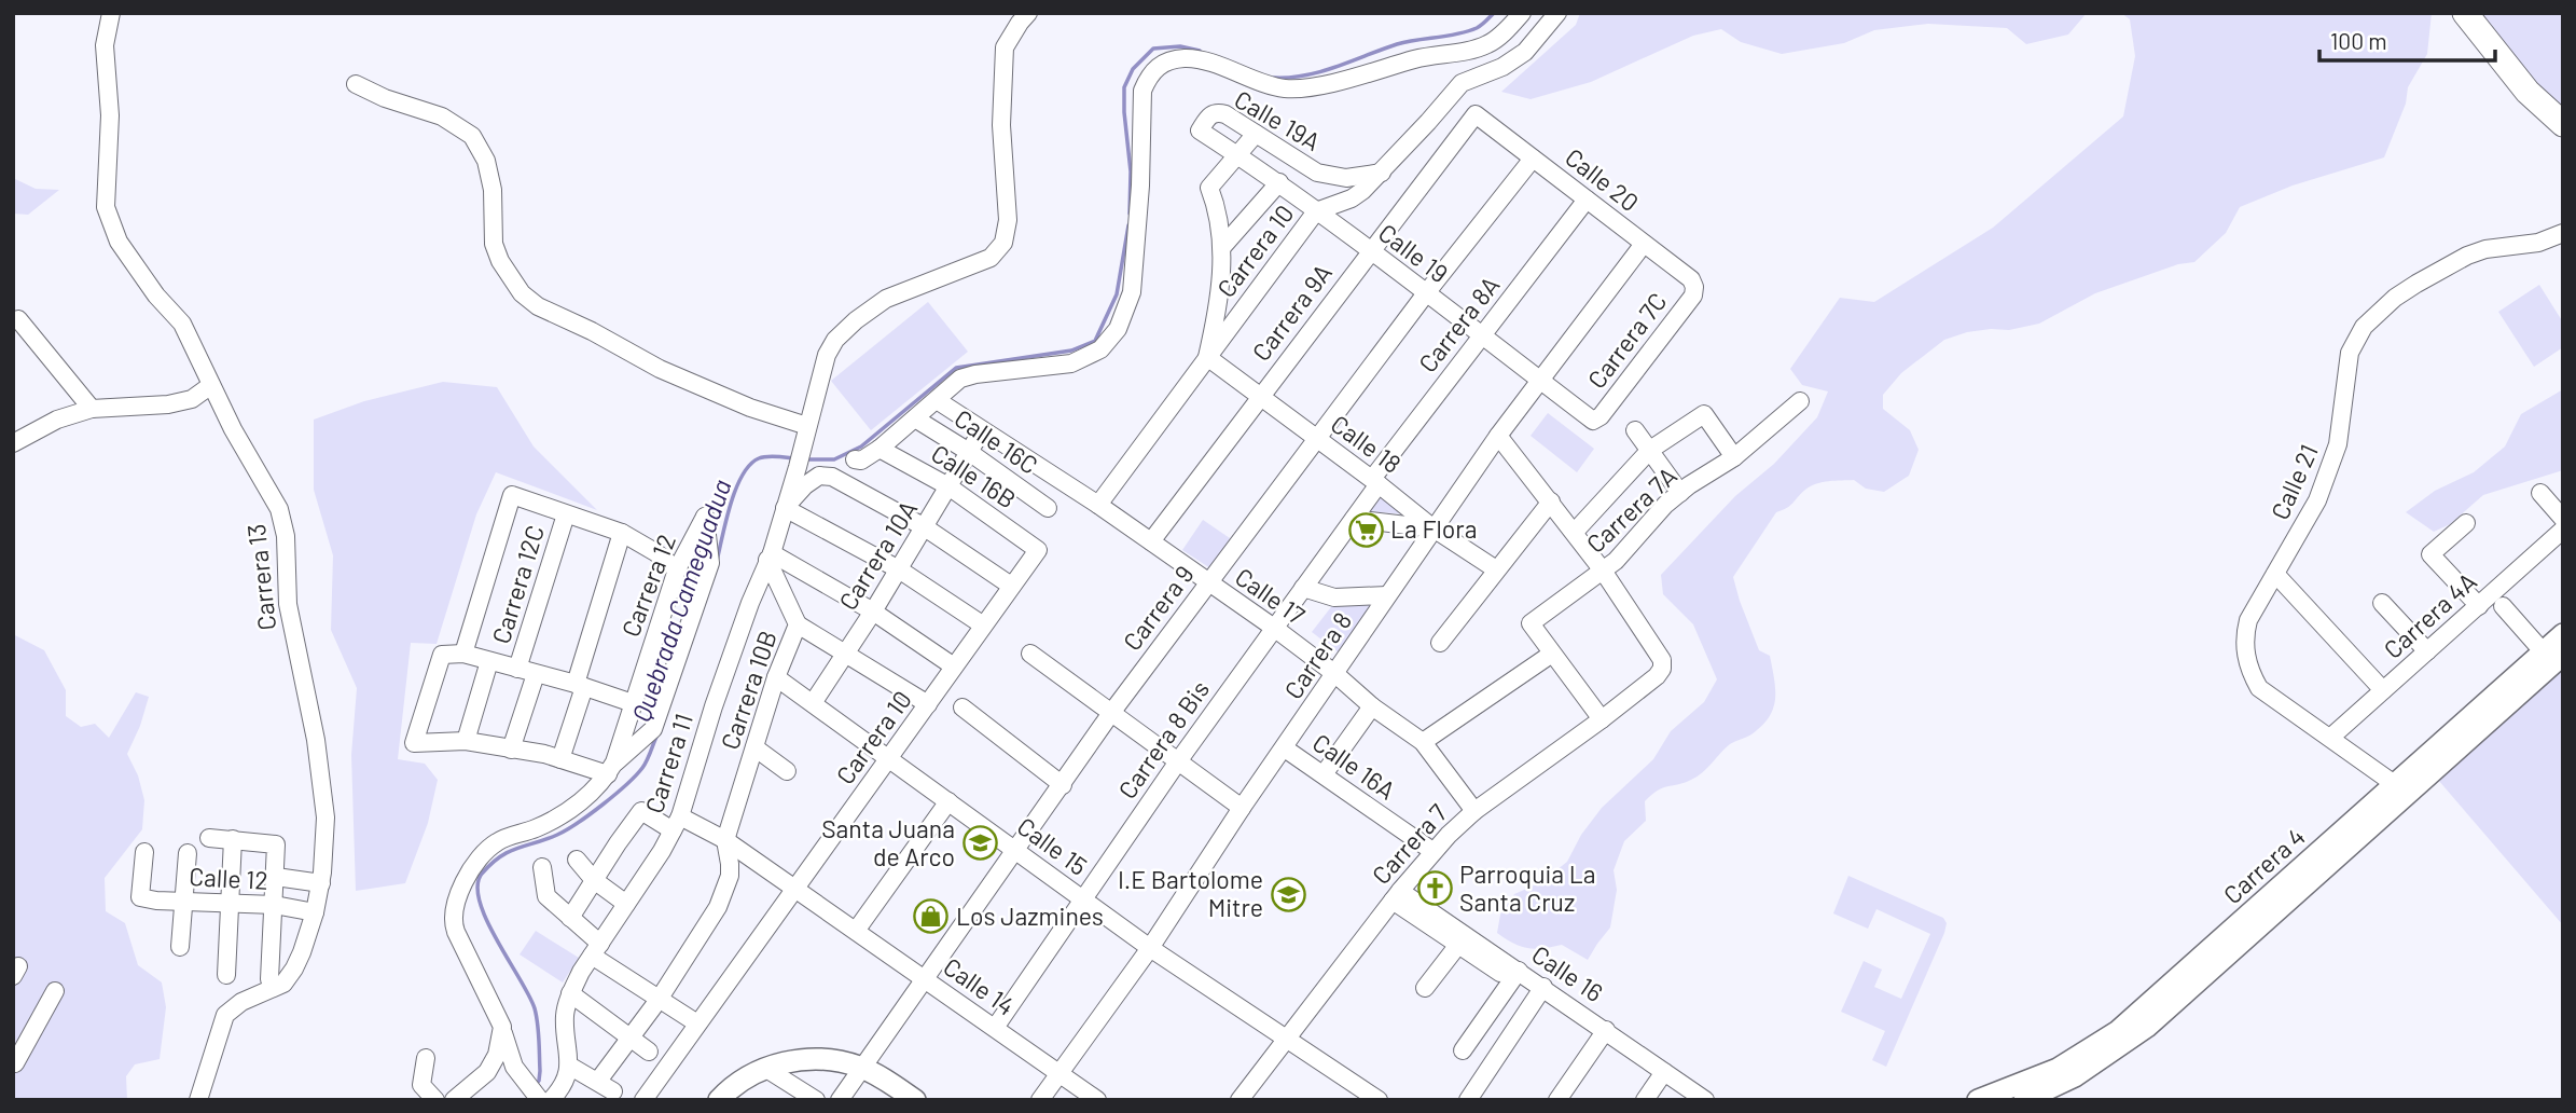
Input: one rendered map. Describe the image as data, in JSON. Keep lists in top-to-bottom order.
{
  "streets": {
    "main road": ["Carrera 4"],
    "street": [
      "Calle 19A",
      "Calle 20",
      "Carrera 10",
      "Calle 19",
      "Carrera 9A",
      "Carrera 8A",
      "Carrera 7C",
      "Calle 16C",
      "Calle 18",
      "Calle 16B",
      "Calle 21",
      "Carrera 7A",
      "Carrera 10A",
      "Carrera 13",
      "Carrera 12C",
      "Carrera 12",
      "Calle 17",
      "Carrera 9",
      "Carrera 4A",
      "Carrera 8",
      "Carrera 10B",
      "Carrera 8 Bis",
      "Carrera 11",
      "Calle 16A",
      "Carrera 7",
      "Calle 15",
      "Calle 12",
      "Calle 16",
      "Calle 14"
    ]
  },
  "crossings": [
    ["Calle 19A", "Carrera 10"],
    ["Calle 19A", "Calle 19"],
    ["Calle 20", "Carrera 9A"],
    ["Calle 20", "Carrera 8A"],
    ["Calle 20", "Carrera 7C"],
    ["Calle 20", "Carrera 9"],
    ["Calle 20", "Carrera 8"],
    ["Carrera 10", "Calle 19"],
    ["Carrera 10", "Calle 18"],
    ["Carrera 10", "Calle 16B"],
    ["Carrera 10", "Calle 17"],
    ["Carrera 10", "Calle 15"],
    ["Carrera 10", "Calle 14"],
    ["Calle 19", "Carrera 9A"],
    ["Calle 19", "Carrera 8A"],
    ["Calle 19", "Carrera 7C"],
    ["Calle 19", "Carrera 9"],
    ["Calle 19", "Carrera 8"],
    ["Carrera 9A", "Calle 18"],
    ["Carrera 9A", "Calle 17"],
    ["Carrera 8A", "Calle 18"],
    ["Carrera 8A", "Carrera 8 Bis"],
    ["Calle 16C", "Carrera 10A"],
    ["Calle 18", "Carrera 9"],
    ["Calle 18", "Carrera 8"],
    ["Calle 18", "Carrera 8 Bis"],
    ["Calle 16B", "Carrera 10A"],
    ["Calle 21", "Carrera 4A"],
    ["Calle 21", "Carrera 4"],
    ["Carrera 7A", "Carrera 7"],
    ["Carrera 10A", "Calle 17"],
    ["Carrera 10A", "Calle 15"],
    ["Carrera 13", "Calle 12"],
    ["Calle 17", "Carrera 9"],
    ["Calle 17", "Carrera 8"],
    ["Calle 17", "Carrera 8 Bis"],
    ["Calle 17", "Carrera 7"],
    ["Carrera 9", "Calle 15"],
    ["Carrera 9", "Calle 14"],
    ["Carrera 8", "Calle 16A"],
    ["Carrera 8", "Calle 15"],
    ["Carrera 8", "Calle 14"],
    ["Carrera 10B", "Carrera 11"],
    ["Carrera 10B", "Calle 15"],
    ["Carrera 10B", "Calle 14"],
    ["Carrera 8 Bis", "Calle 15"],
    ["Carrera 8 Bis", "Calle 14"],
    ["Carrera 11", "Calle 14"],
    ["Calle 16A", "Carrera 7"],
    ["Carrera 7", "Calle 15"],
    ["Carrera 7", "Calle 16"]
  ],
  "water": ["Quebrada Cameguadua"],
  "places": {
    "supermarket": ["La Flora"],
    "school or university": ["Santa Juana de Arco", "I.E Bartolome Mitre"],
    "church": ["Parroquia La Santa Cruz"],
    "shop": ["Los Jazmines"]
  },
  "scale_bar": "100 m"
}
